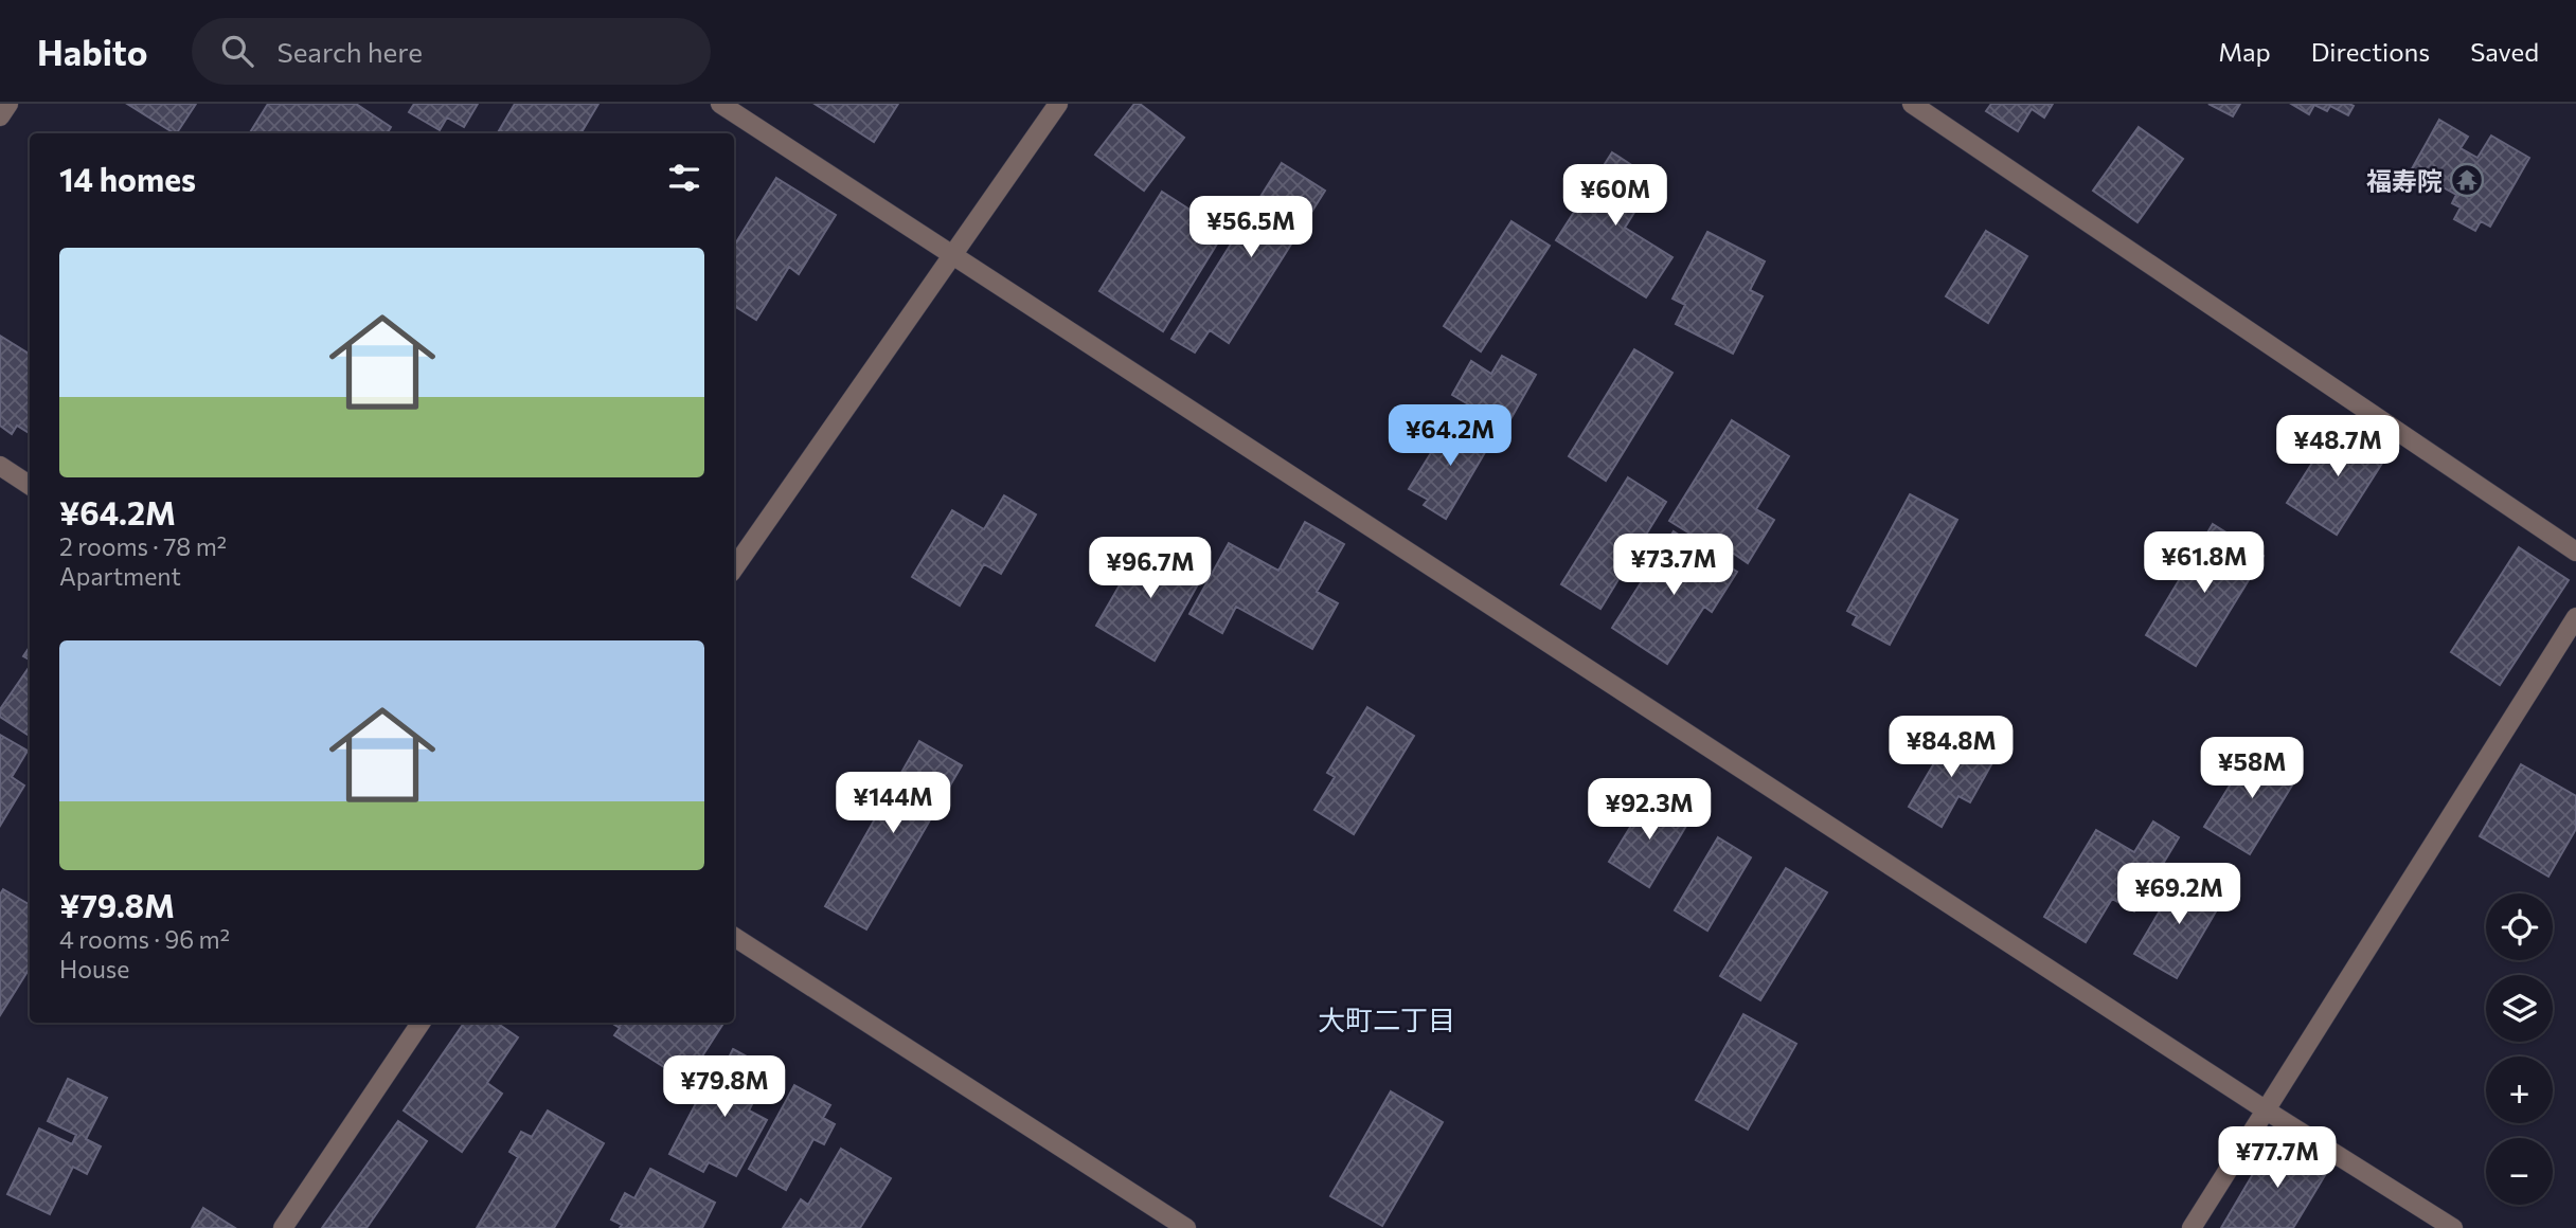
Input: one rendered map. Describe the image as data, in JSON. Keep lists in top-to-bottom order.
{
  "districts": ["大町二丁目"],
  "places": {
    "temple": ["福寿院"]
  },
  "page": {
    "header": "Habito",
    "search": "Search here",
    "nav": ["Map", "Directions", "Saved"],
    "heading": "14 homes",
    "price": [
      "¥60M",
      "¥56.5M",
      "¥64.2M",
      "¥48.7M",
      "¥61.8M",
      "¥73.7M",
      "¥96.7M",
      "¥84.8M",
      "¥58M",
      "¥144M",
      "¥92.3M",
      "¥69.2M",
      "¥79.8M",
      "¥77.7M"
    ],
    "list": [
      {
        "name": "¥64.2M",
        "note": "2 rooms · 78 m² · Apartment"
      },
      {
        "name": "¥79.8M",
        "note": "4 rooms · 96 m² · House"
      }
    ],
    "map_buttons": ["+", "−"]
  }
}
